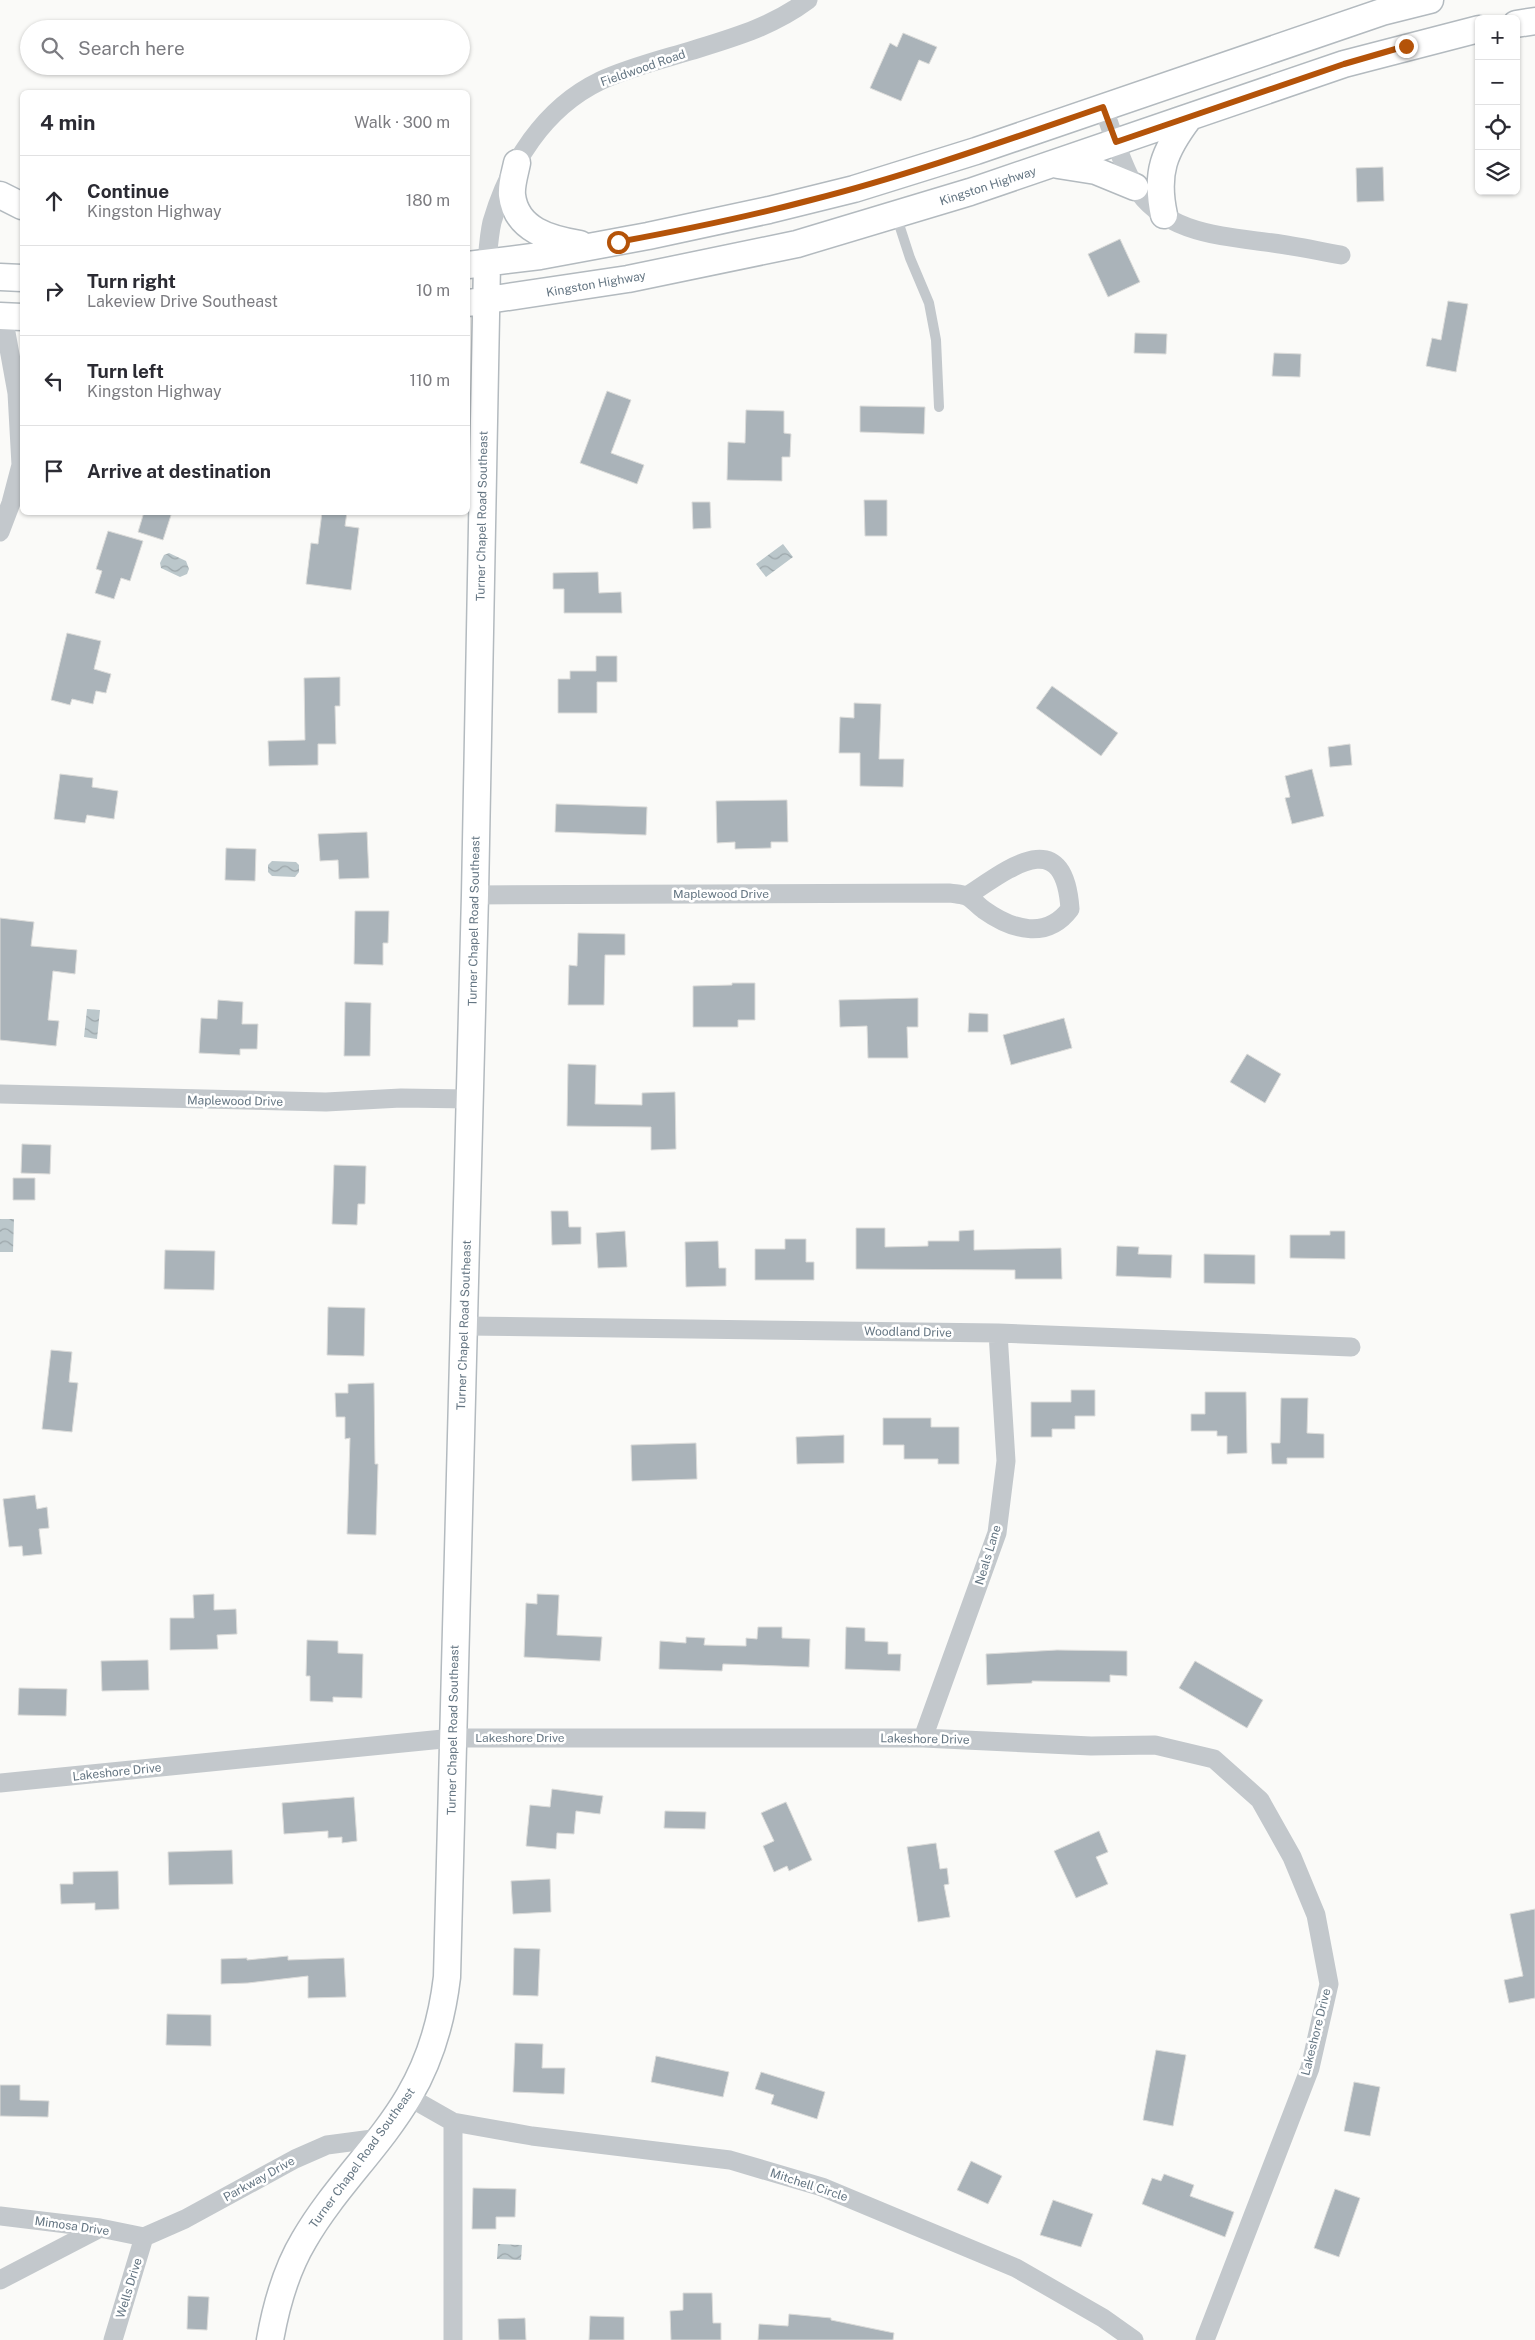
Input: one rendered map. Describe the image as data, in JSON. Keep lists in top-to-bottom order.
{
  "streets": {
    "main road": ["Kingston Highway", "Turner Chapel Road Southeast"],
    "street": [
      "Fieldwood Road",
      "Maplewood Drive",
      "Woodland Drive",
      "Neals Lane",
      "Lakeshore Drive",
      "Parkway Drive",
      "Mitchell Circle",
      "Mimosa Drive",
      "Wells Drive"
    ]
  },
  "crossings": [
    ["Fieldwood Road", "Turner Chapel Road Southeast"],
    ["Kingston Highway", "Turner Chapel Road Southeast"],
    ["Turner Chapel Road Southeast", "Maplewood Drive"],
    ["Turner Chapel Road Southeast", "Woodland Drive"],
    ["Turner Chapel Road Southeast", "Lakeshore Drive"],
    ["Turner Chapel Road Southeast", "Parkway Drive"],
    ["Turner Chapel Road Southeast", "Mitchell Circle"],
    ["Woodland Drive", "Neals Lane"],
    ["Neals Lane", "Lakeshore Drive"],
    ["Parkway Drive", "Mimosa Drive"],
    ["Parkway Drive", "Wells Drive"],
    ["Mimosa Drive", "Wells Drive"]
  ],
  "page": {
    "map_buttons": ["+", "−"],
    "search": "Search here",
    "heading": ["4 min", "Walk · 300 m"],
    "list": [
      ["Continue", "Kingston Highway", "180 m"],
      ["Turn right", "Lakeview Drive Southeast", "10 m"],
      ["Turn left", "Kingston Highway", "110 m"],
      "Arrive at destination"
    ]
  }
}
